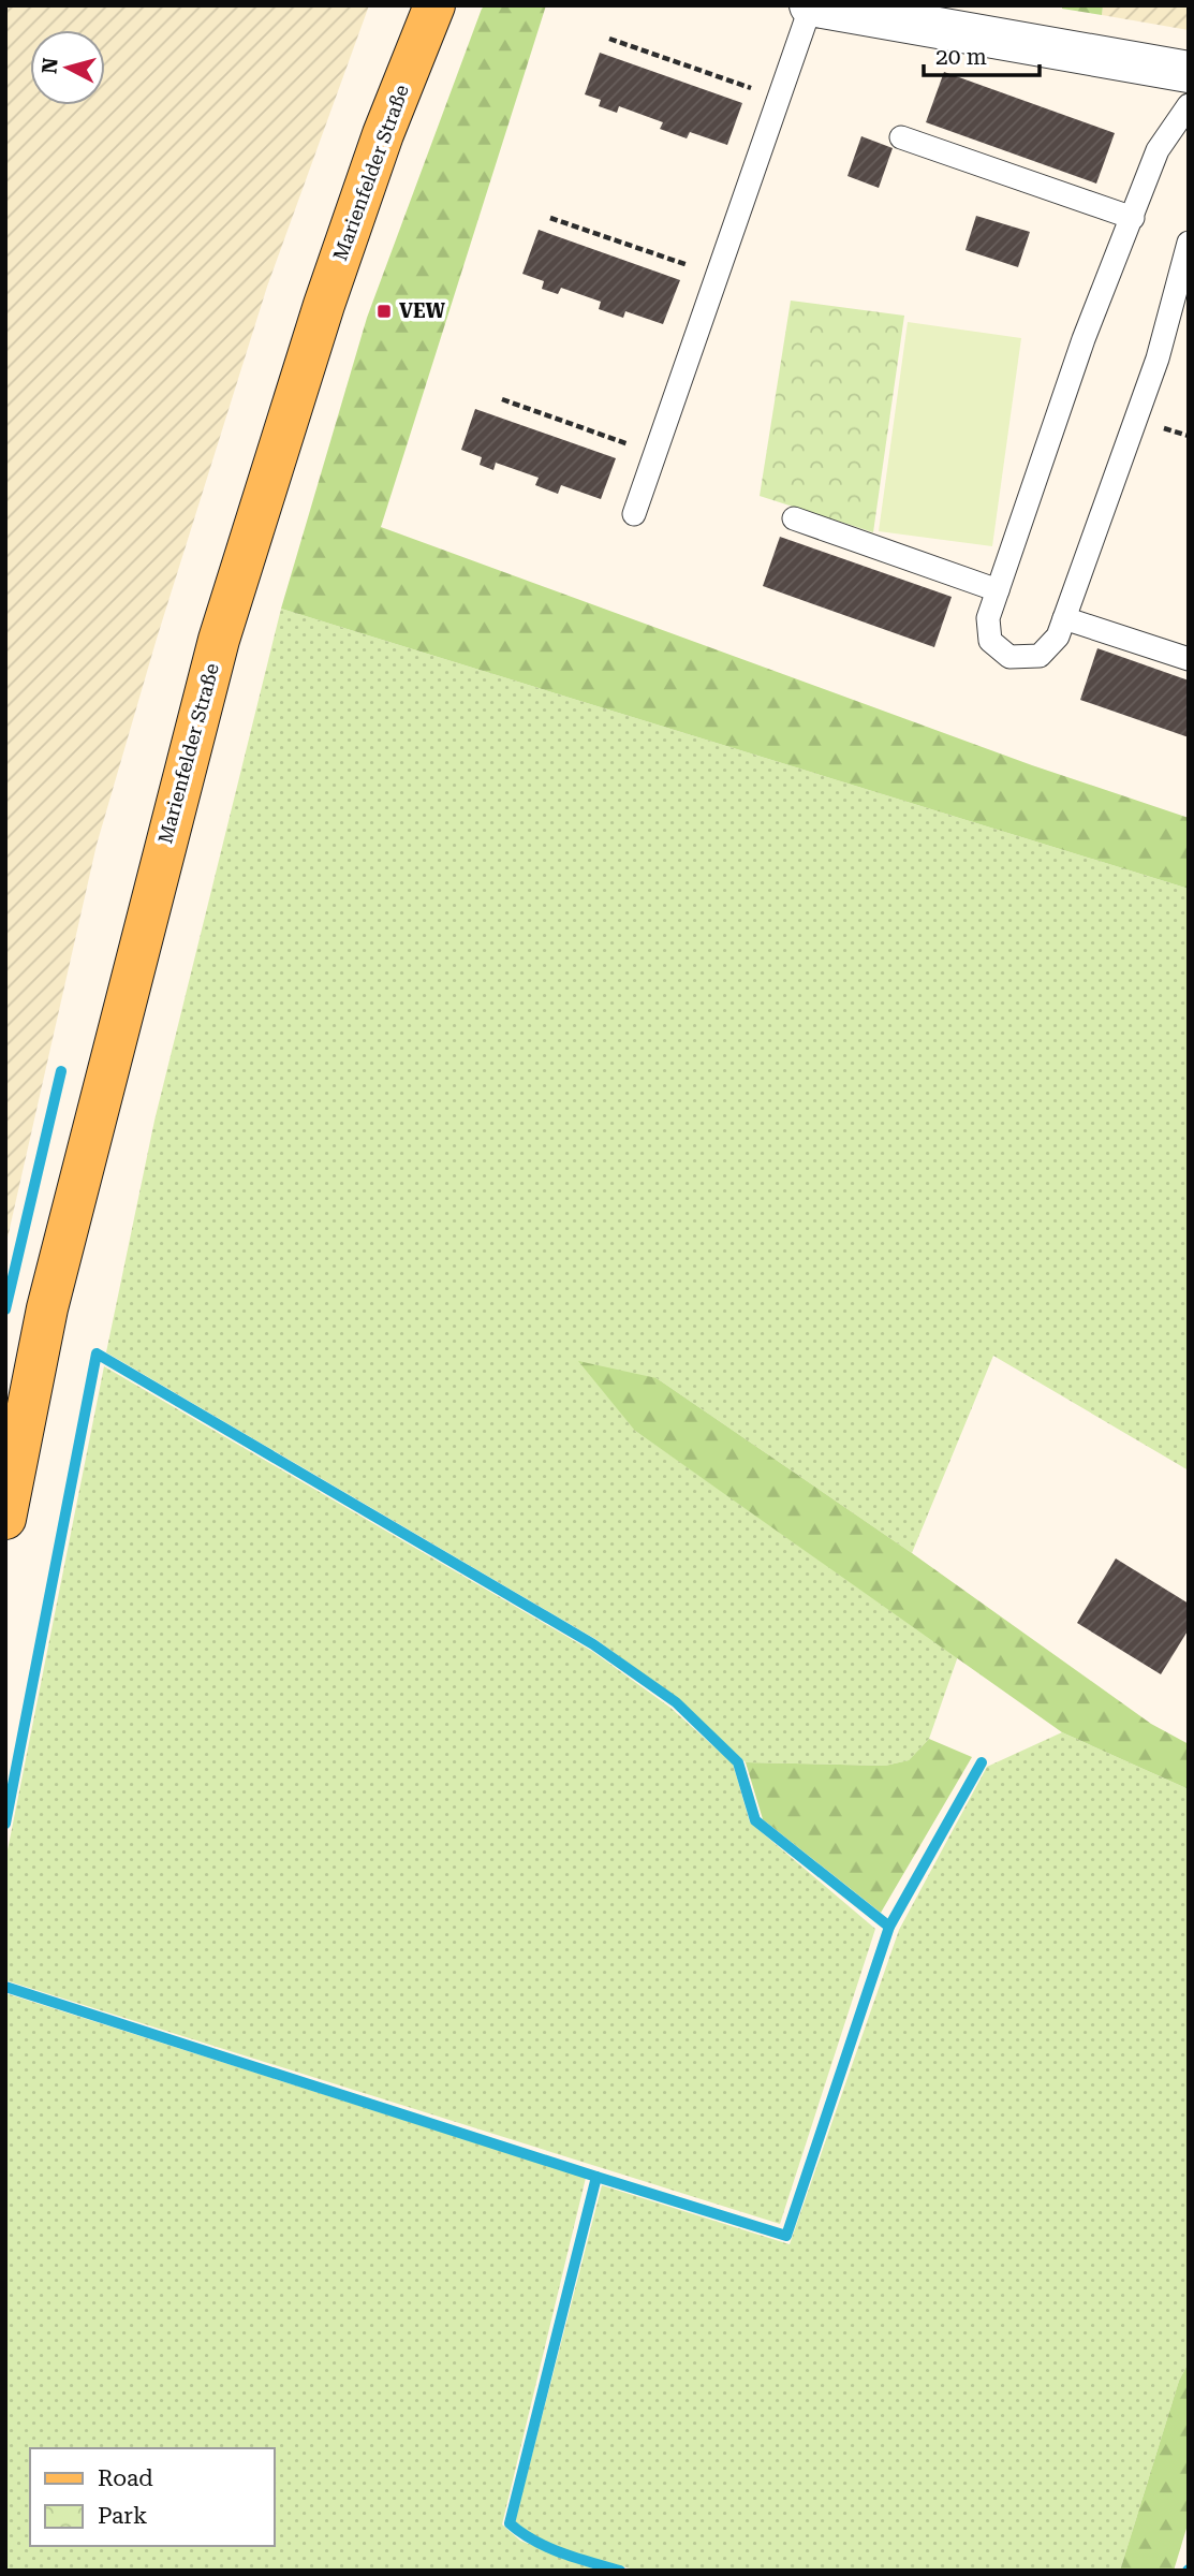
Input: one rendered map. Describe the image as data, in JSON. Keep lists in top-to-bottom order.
{
  "streets": {
    "main road": ["Marienfelder Straße"]
  },
  "places": {
    "transit": ["VEW"]
  },
  "legend": ["Road", "Park"],
  "scale_bar": "20 m",
  "north": "left"
}
